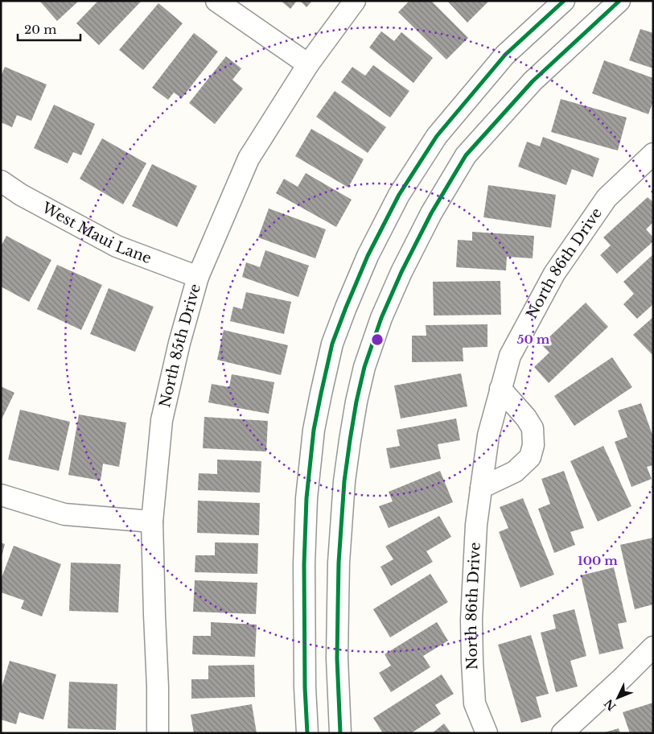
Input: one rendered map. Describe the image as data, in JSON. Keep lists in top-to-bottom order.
{
  "streets": {
    "street": ["West Maui Lane", "North 86th Drive", "North 85th Drive"]
  },
  "crossings": [
    ["West Maui Lane", "North 85th Drive"]
  ],
  "scale_bar": "20 m",
  "north": "bottom left",
  "rings": ["50 m", "100 m"]
}
